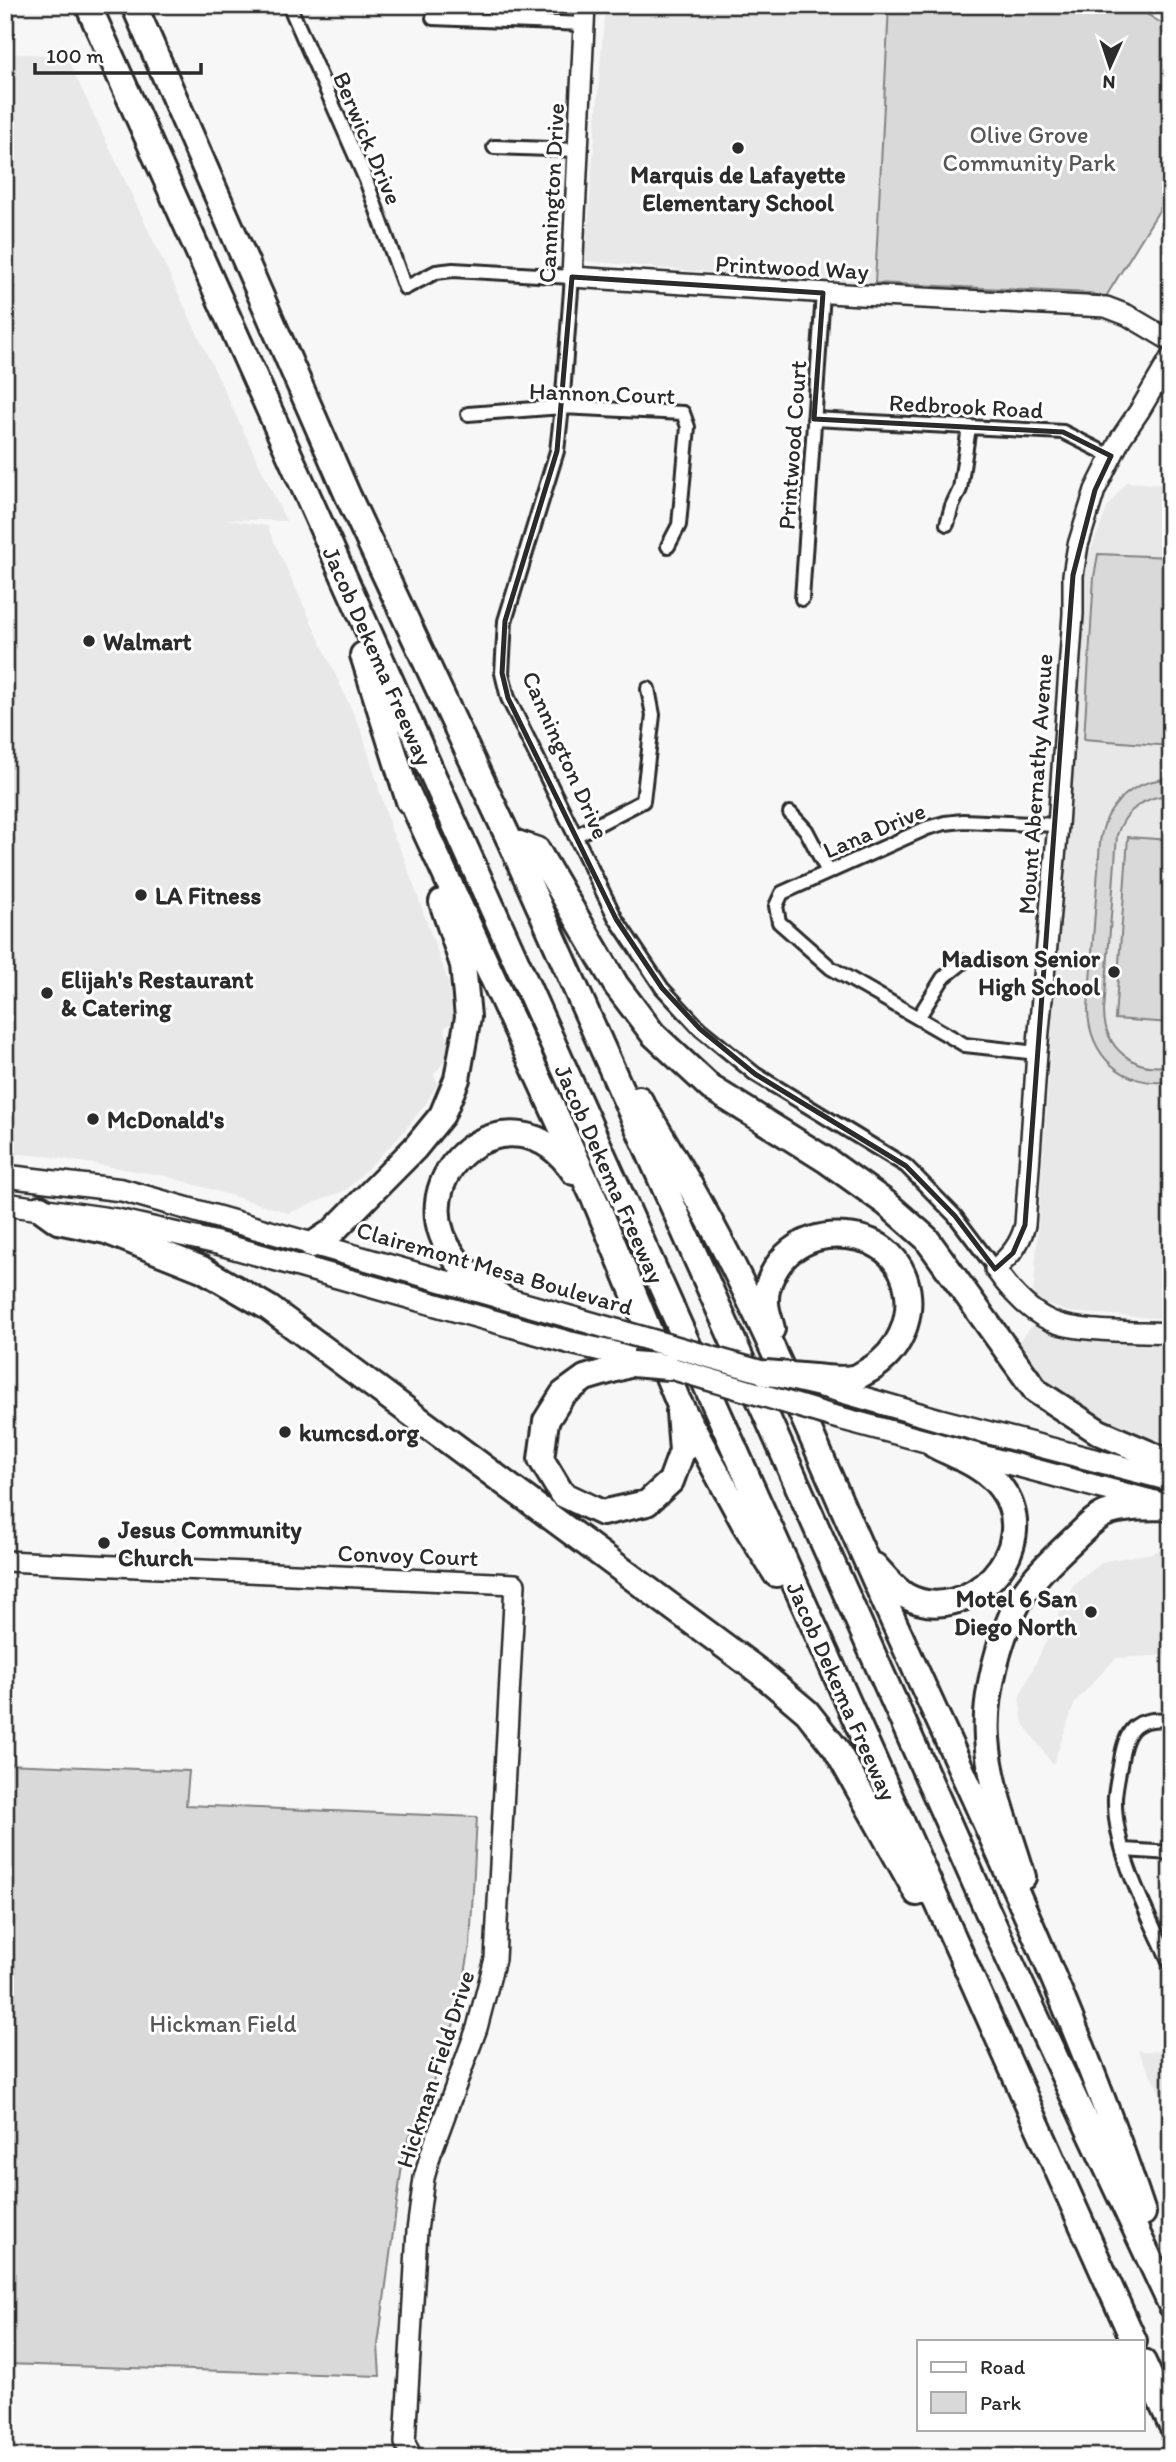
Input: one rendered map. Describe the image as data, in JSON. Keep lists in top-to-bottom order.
{
  "streets": {
    "highway": ["Jacob Dekema Freeway"],
    "main road": ["Clairemont Mesa Boulevard"],
    "street": [
      "Berwick Drive",
      "Cannington Drive",
      "Printwood Way",
      "Hannon Court",
      "Redbrook Road",
      "Printwood Court",
      "Mount Abernathy Avenue",
      "Lana Drive",
      "Convoy Court",
      "Hickman Field Drive"
    ]
  },
  "crossings": [
    ["Berwick Drive", "Printwood Way"],
    ["Cannington Drive", "Printwood Way"],
    ["Cannington Drive", "Hannon Court"],
    ["Cannington Drive", "Mount Abernathy Avenue"],
    ["Printwood Way", "Printwood Court"],
    ["Redbrook Road", "Printwood Court"],
    ["Redbrook Road", "Mount Abernathy Avenue"],
    ["Mount Abernathy Avenue", "Lana Drive"],
    ["Convoy Court", "Hickman Field Drive"]
  ],
  "parks": ["Olive Grove Community Park", "Hickman Field"],
  "places": [
    "Marquis de Lafayette Elementary School",
    "Walmart",
    "LA Fitness",
    "Madison Senior High School",
    "Elijah's Restaurant & Catering",
    "McDonald's",
    "kumcsd.org",
    "Jesus Community Church",
    "Motel 6 San Diego North"
  ],
  "legend": ["Road", "Park"],
  "scale_bar": "100 m",
  "north": "bottom"
}
